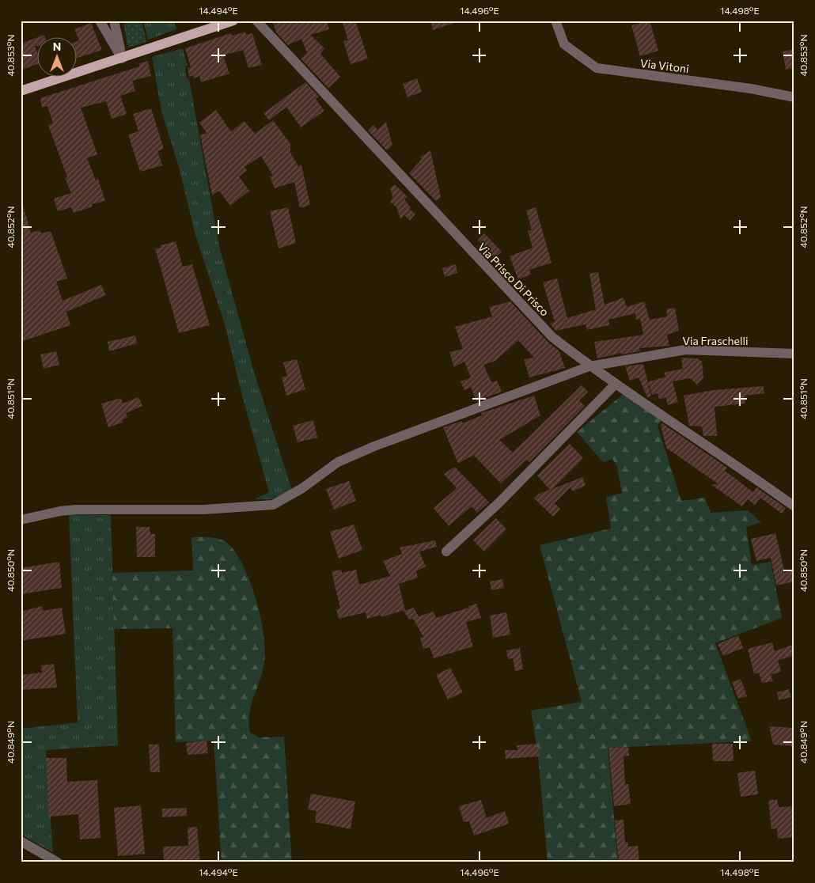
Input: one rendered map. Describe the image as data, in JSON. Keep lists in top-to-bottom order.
{
  "streets": {
    "street": ["Via Vitoni", "Via Prisco Di Prisco", "Via Fraschelli"]
  },
  "crossings": [
    ["Via Prisco Di Prisco", "Via Fraschelli"]
  ],
  "north": "top",
  "coordinates": [
    "14.494°E",
    "14.496°E",
    "14.498°E",
    "40.853°N",
    "40.852°N",
    "40.851°N",
    "40.850°N",
    "40.849°N"
  ]
}
